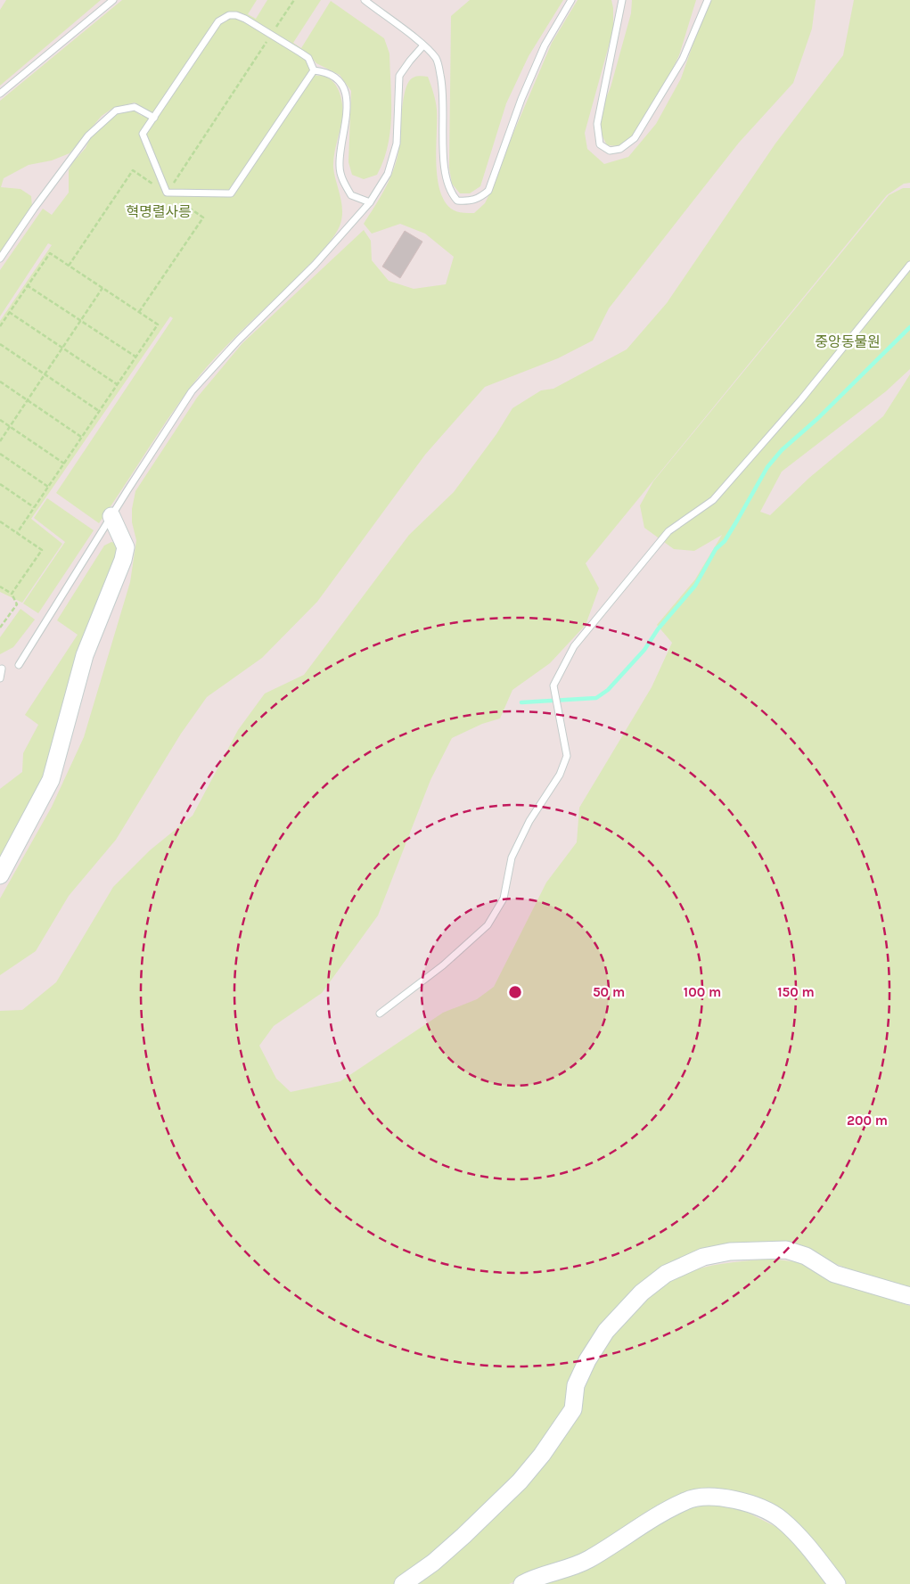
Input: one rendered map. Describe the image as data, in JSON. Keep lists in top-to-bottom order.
{
  "parks": ["혁명렬사릉", "중앙동물원"],
  "rings": [
    "50 m",
    "100 m",
    "150 m",
    "200 m"
  ]
}
